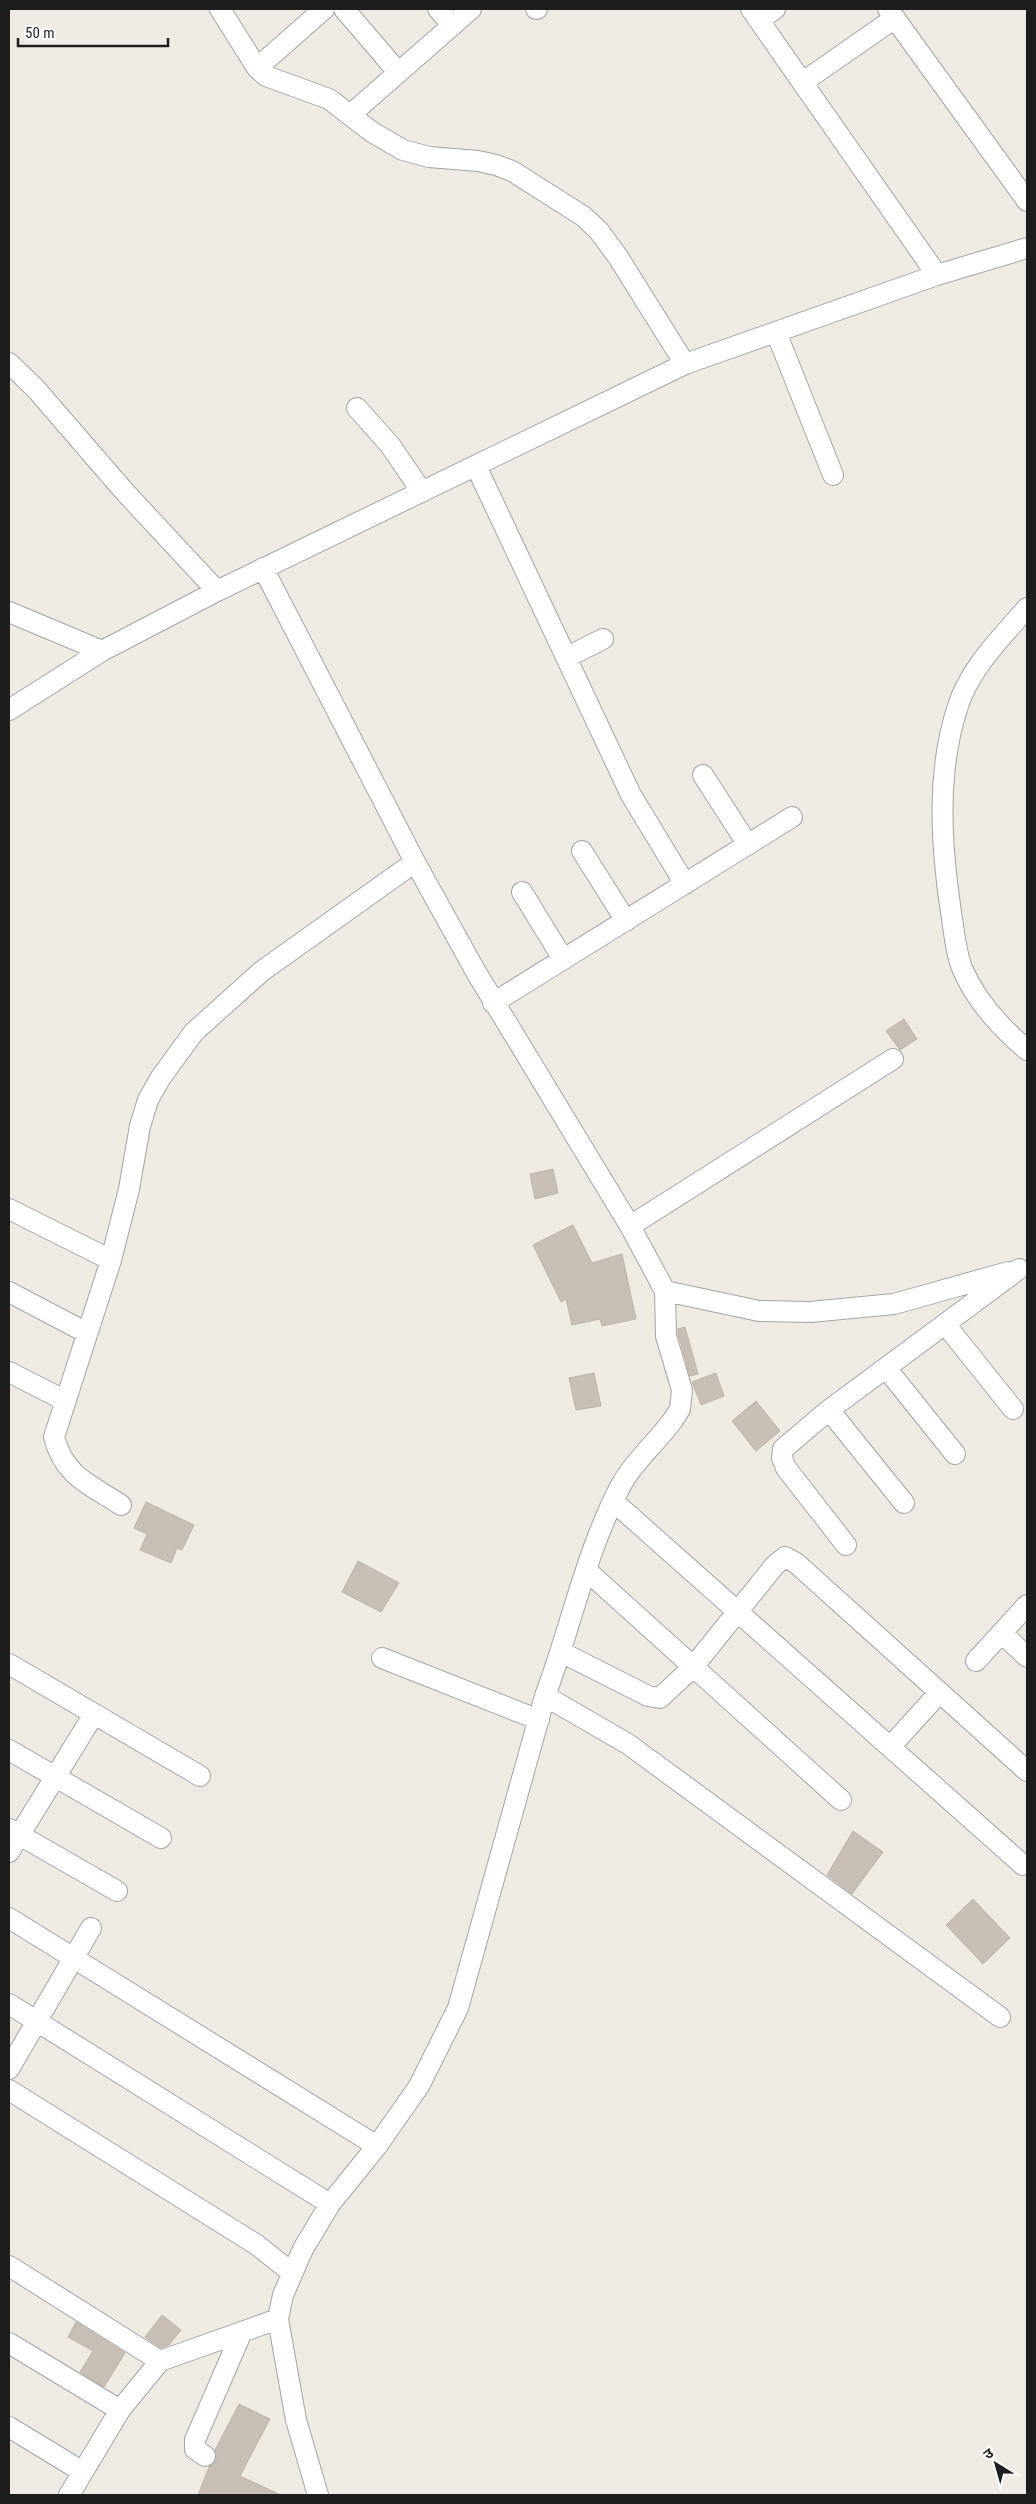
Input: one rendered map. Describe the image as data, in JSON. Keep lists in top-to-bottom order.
{
  "scale_bar": "50 m",
  "north": "top left"
}
